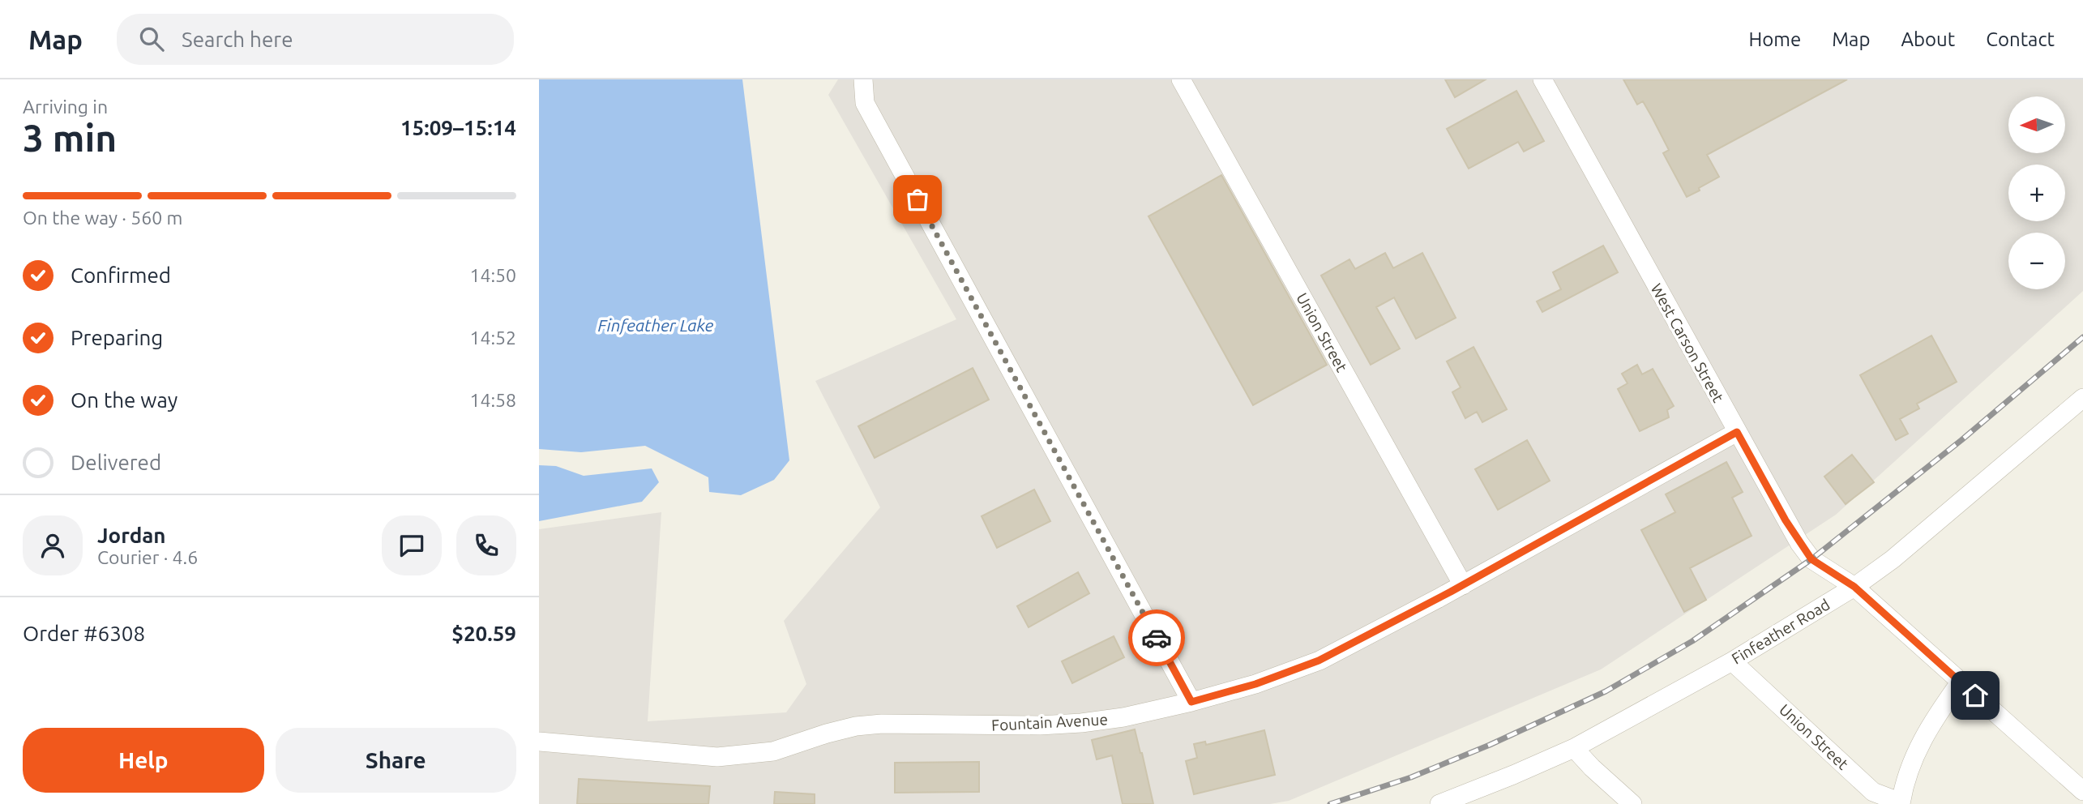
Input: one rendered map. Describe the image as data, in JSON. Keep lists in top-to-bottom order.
{
  "streets": {
    "street": [
      "Union Street",
      "West Carson Street",
      "Finfeather Road",
      "Fountain Avenue"
    ]
  },
  "crossings": [
    ["Union Street", "Finfeather Road"],
    ["Union Street", "Fountain Avenue"],
    ["West Carson Street", "Finfeather Road"],
    ["West Carson Street", "Fountain Avenue"]
  ],
  "water": ["Finfeather Lake"],
  "north": "left",
  "page": {
    "header": "Map",
    "search": "Search here",
    "nav": [
      "Home",
      "Map",
      "About",
      "Contact"
    ],
    "heading": ["3 min", "Arriving in", "15:09–15:14"],
    "panel": [
      "Jordan",
      "Courier · 4.6",
      "Order #6308",
      "$20.59"
    ],
    "map_buttons": ["+", "−"],
    "bar": "On the way · 560 m",
    "list": [
      ["Confirmed", "14:50"],
      ["Preparing", "14:52"],
      ["On the way", "14:58"],
      "Delivered"
    ],
    "buttons": ["Help", "Share"]
  }
}
